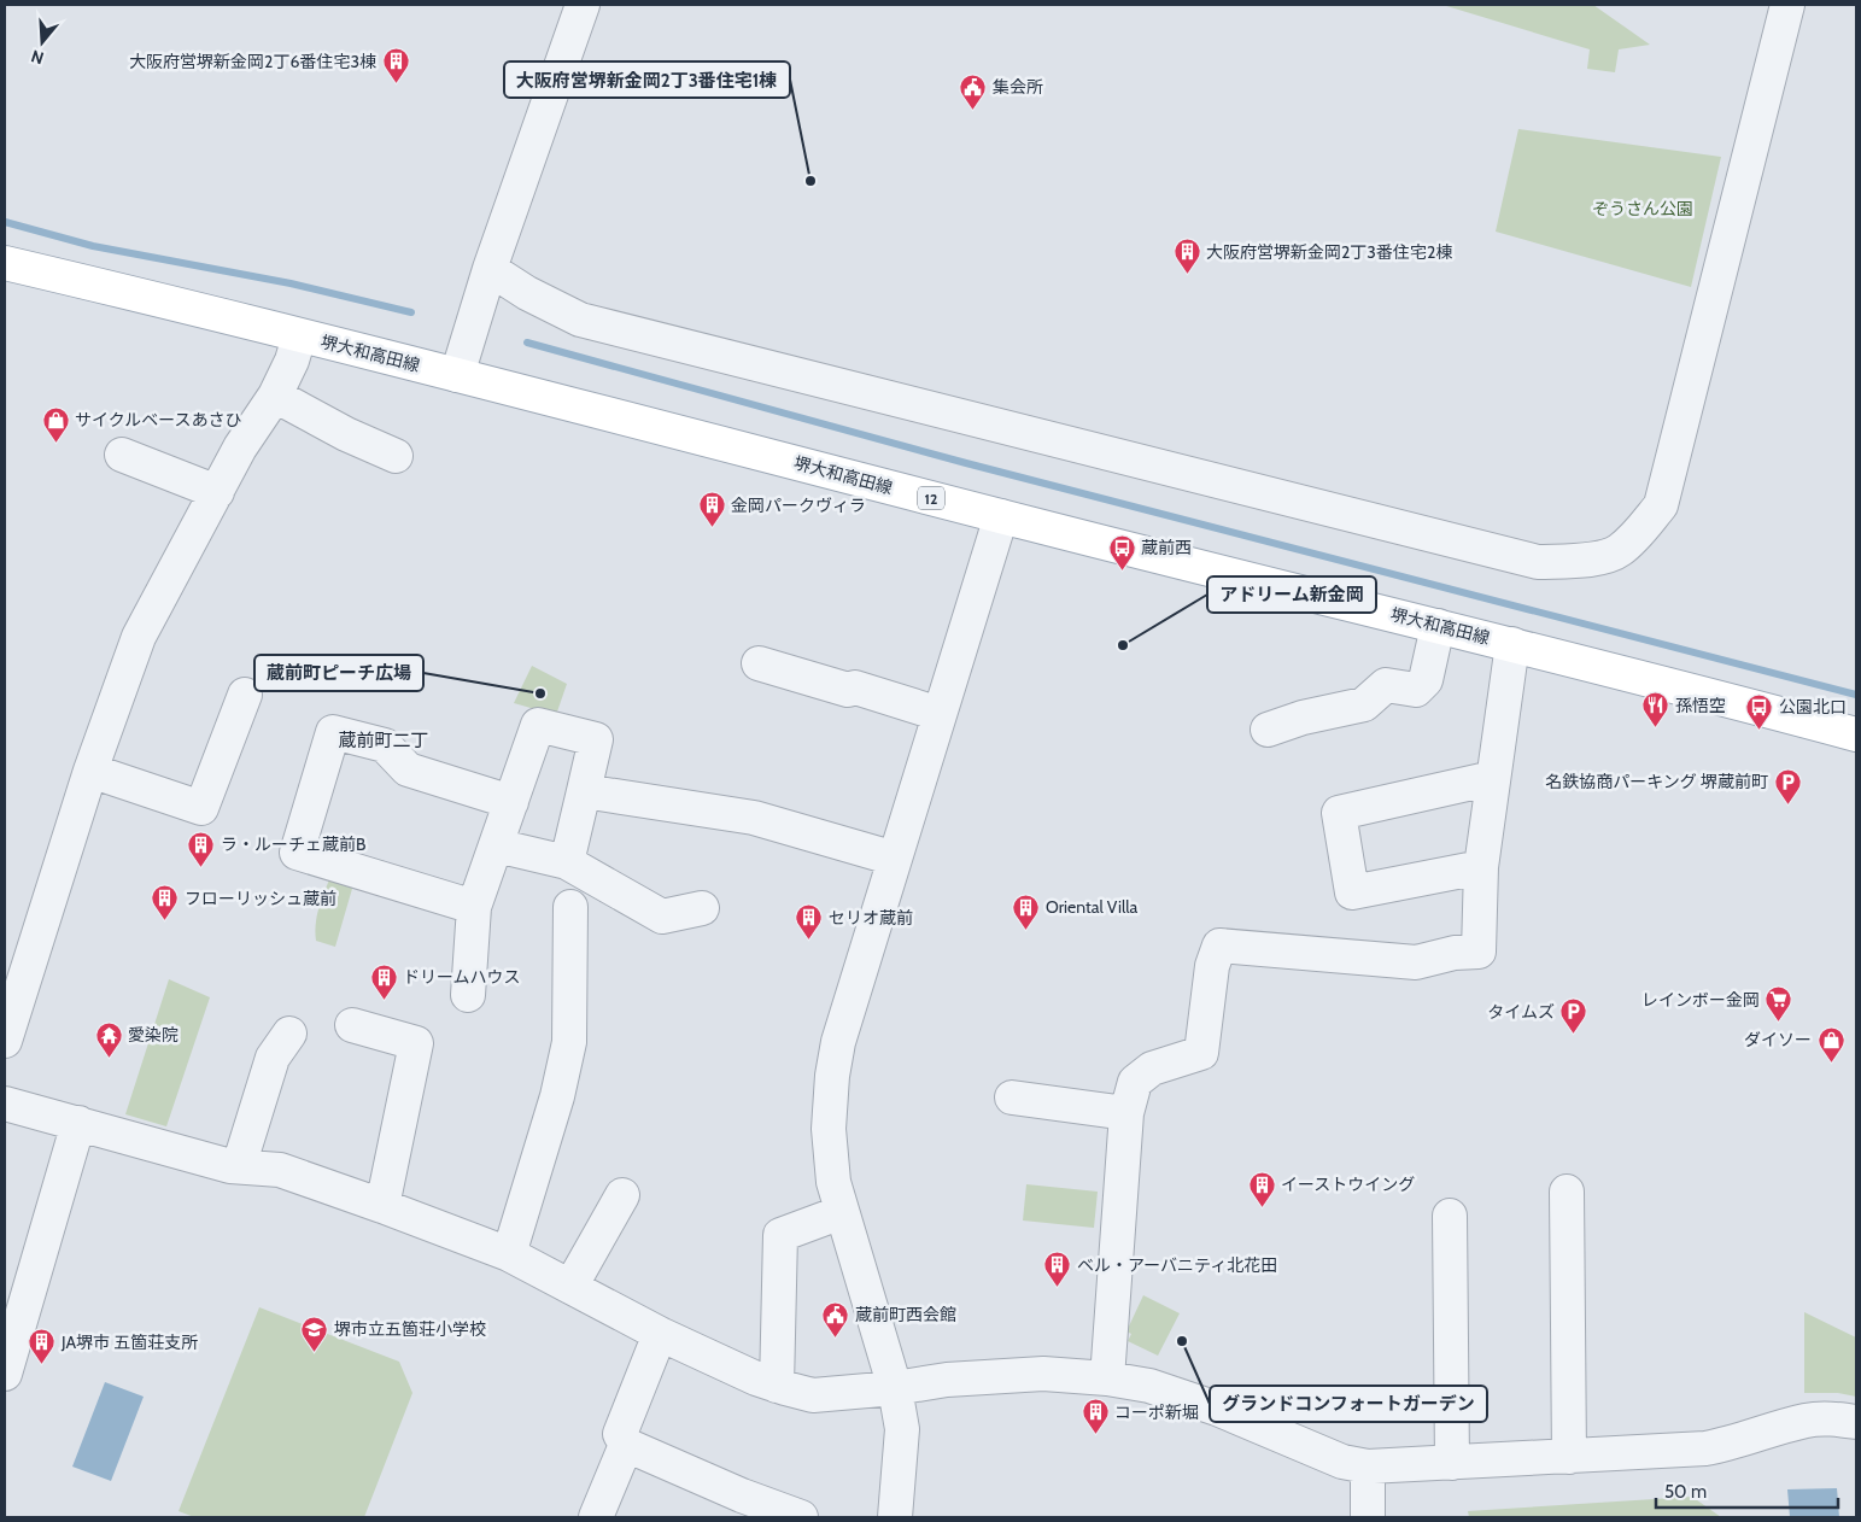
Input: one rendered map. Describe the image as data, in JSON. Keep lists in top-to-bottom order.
{
  "streets": {
    "main road": ["堺大和高田線", "12"]
  },
  "districts": ["蔵前町二丁"],
  "parks": ["ぞうさん公園"],
  "places": {
    "building": [
      "大阪府営堺新金岡2丁6番住宅3棟",
      "大阪府営堺新金岡2丁3番住宅2棟",
      "金岡パークヴィラ",
      "ラ・ルーチェ蔵前B",
      "フローリッシュ蔵前",
      "Oriental Villa",
      "セリオ蔵前",
      "ドリームハウス",
      "イーストウイング",
      "ベル・アーバニティ北花田",
      "JA堺市 五箇荘支所",
      "コーポ新堀"
    ],
    "public building": ["集会所", "蔵前町西会館"],
    "other": [
      "大阪府営堺新金岡2丁3番住宅1棟",
      "アドリーム新金岡",
      "蔵前町ピーチ広場",
      "グランドコンフォートガーデン"
    ],
    "shop": ["サイクルベースあさひ", "ダイソー"],
    "bus stop": ["蔵前西", "公園北口"],
    "restaurant": ["孫悟空"],
    "parking": ["名鉄協商パーキング 堺蔵前町", "タイムズ"],
    "supermarket": ["レインボー金岡"],
    "temple": ["愛染院"],
    "school or university": ["堺市立五箇荘小学校"]
  },
  "scale_bar": "50 m",
  "north": "bottom"
}
